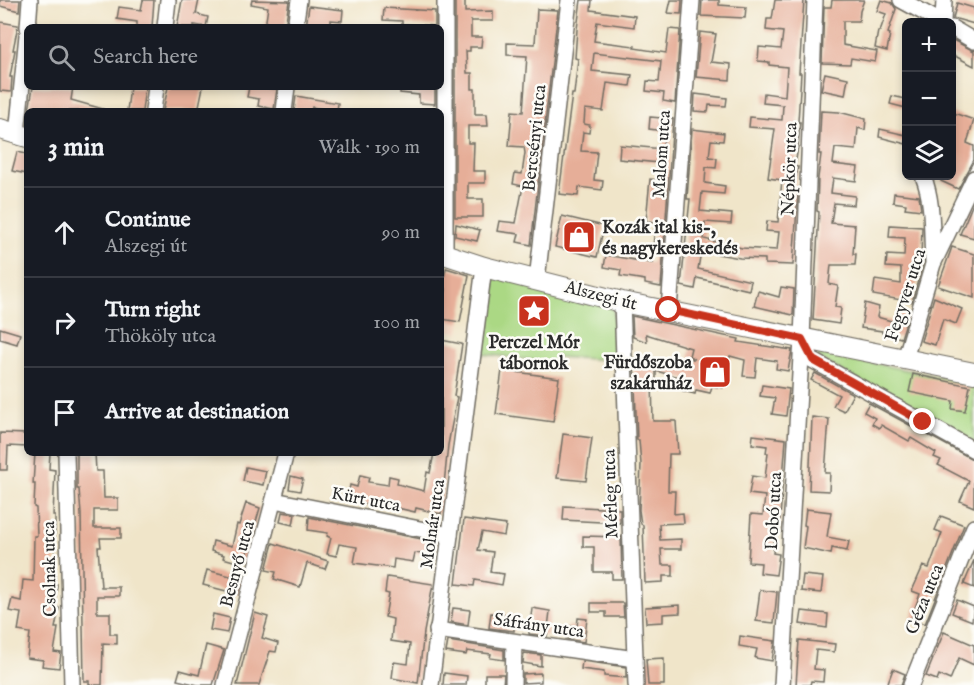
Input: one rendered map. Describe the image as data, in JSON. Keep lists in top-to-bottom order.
{
  "streets": {
    "main road": ["Alszegi út"],
    "street": [
      "Bercsényi utca",
      "Malom utca",
      "Népkör utca",
      "Fegyver utca",
      "Mérleg utca",
      "Kürt utca",
      "Dobó utca",
      "Molnár utca",
      "Besnyő utca",
      "Csolnak utca",
      "Géza utca",
      "Sáfrány utca"
    ]
  },
  "crossings": [
    ["Bercsényi utca", "Alszegi út"],
    ["Malom utca", "Alszegi út"],
    ["Népkör utca", "Alszegi út"],
    ["Népkör utca", "Dobó utca"],
    ["Alszegi út", "Fegyver utca"],
    ["Alszegi út", "Mérleg utca"],
    ["Alszegi út", "Dobó utca"],
    ["Alszegi út", "Molnár utca"],
    ["Mérleg utca", "Sáfrány utca"],
    ["Kürt utca", "Molnár utca"],
    ["Kürt utca", "Besnyő utca"],
    ["Molnár utca", "Sáfrány utca"]
  ],
  "places": {
    "shop": ["Kozák ital kis-, és nagykereskedés", "Fürdőszoba szakáruház"],
    "place": ["Perczel Mór tábornok"]
  },
  "page": {
    "map_buttons": ["+", "−"],
    "search": "Search here",
    "heading": ["3 min", "Walk · 190 m"],
    "list": [
      ["Continue", "Alszegi út", "90 m"],
      ["Turn right", "Thököly utca", "100 m"],
      "Arrive at destination"
    ]
  }
}
